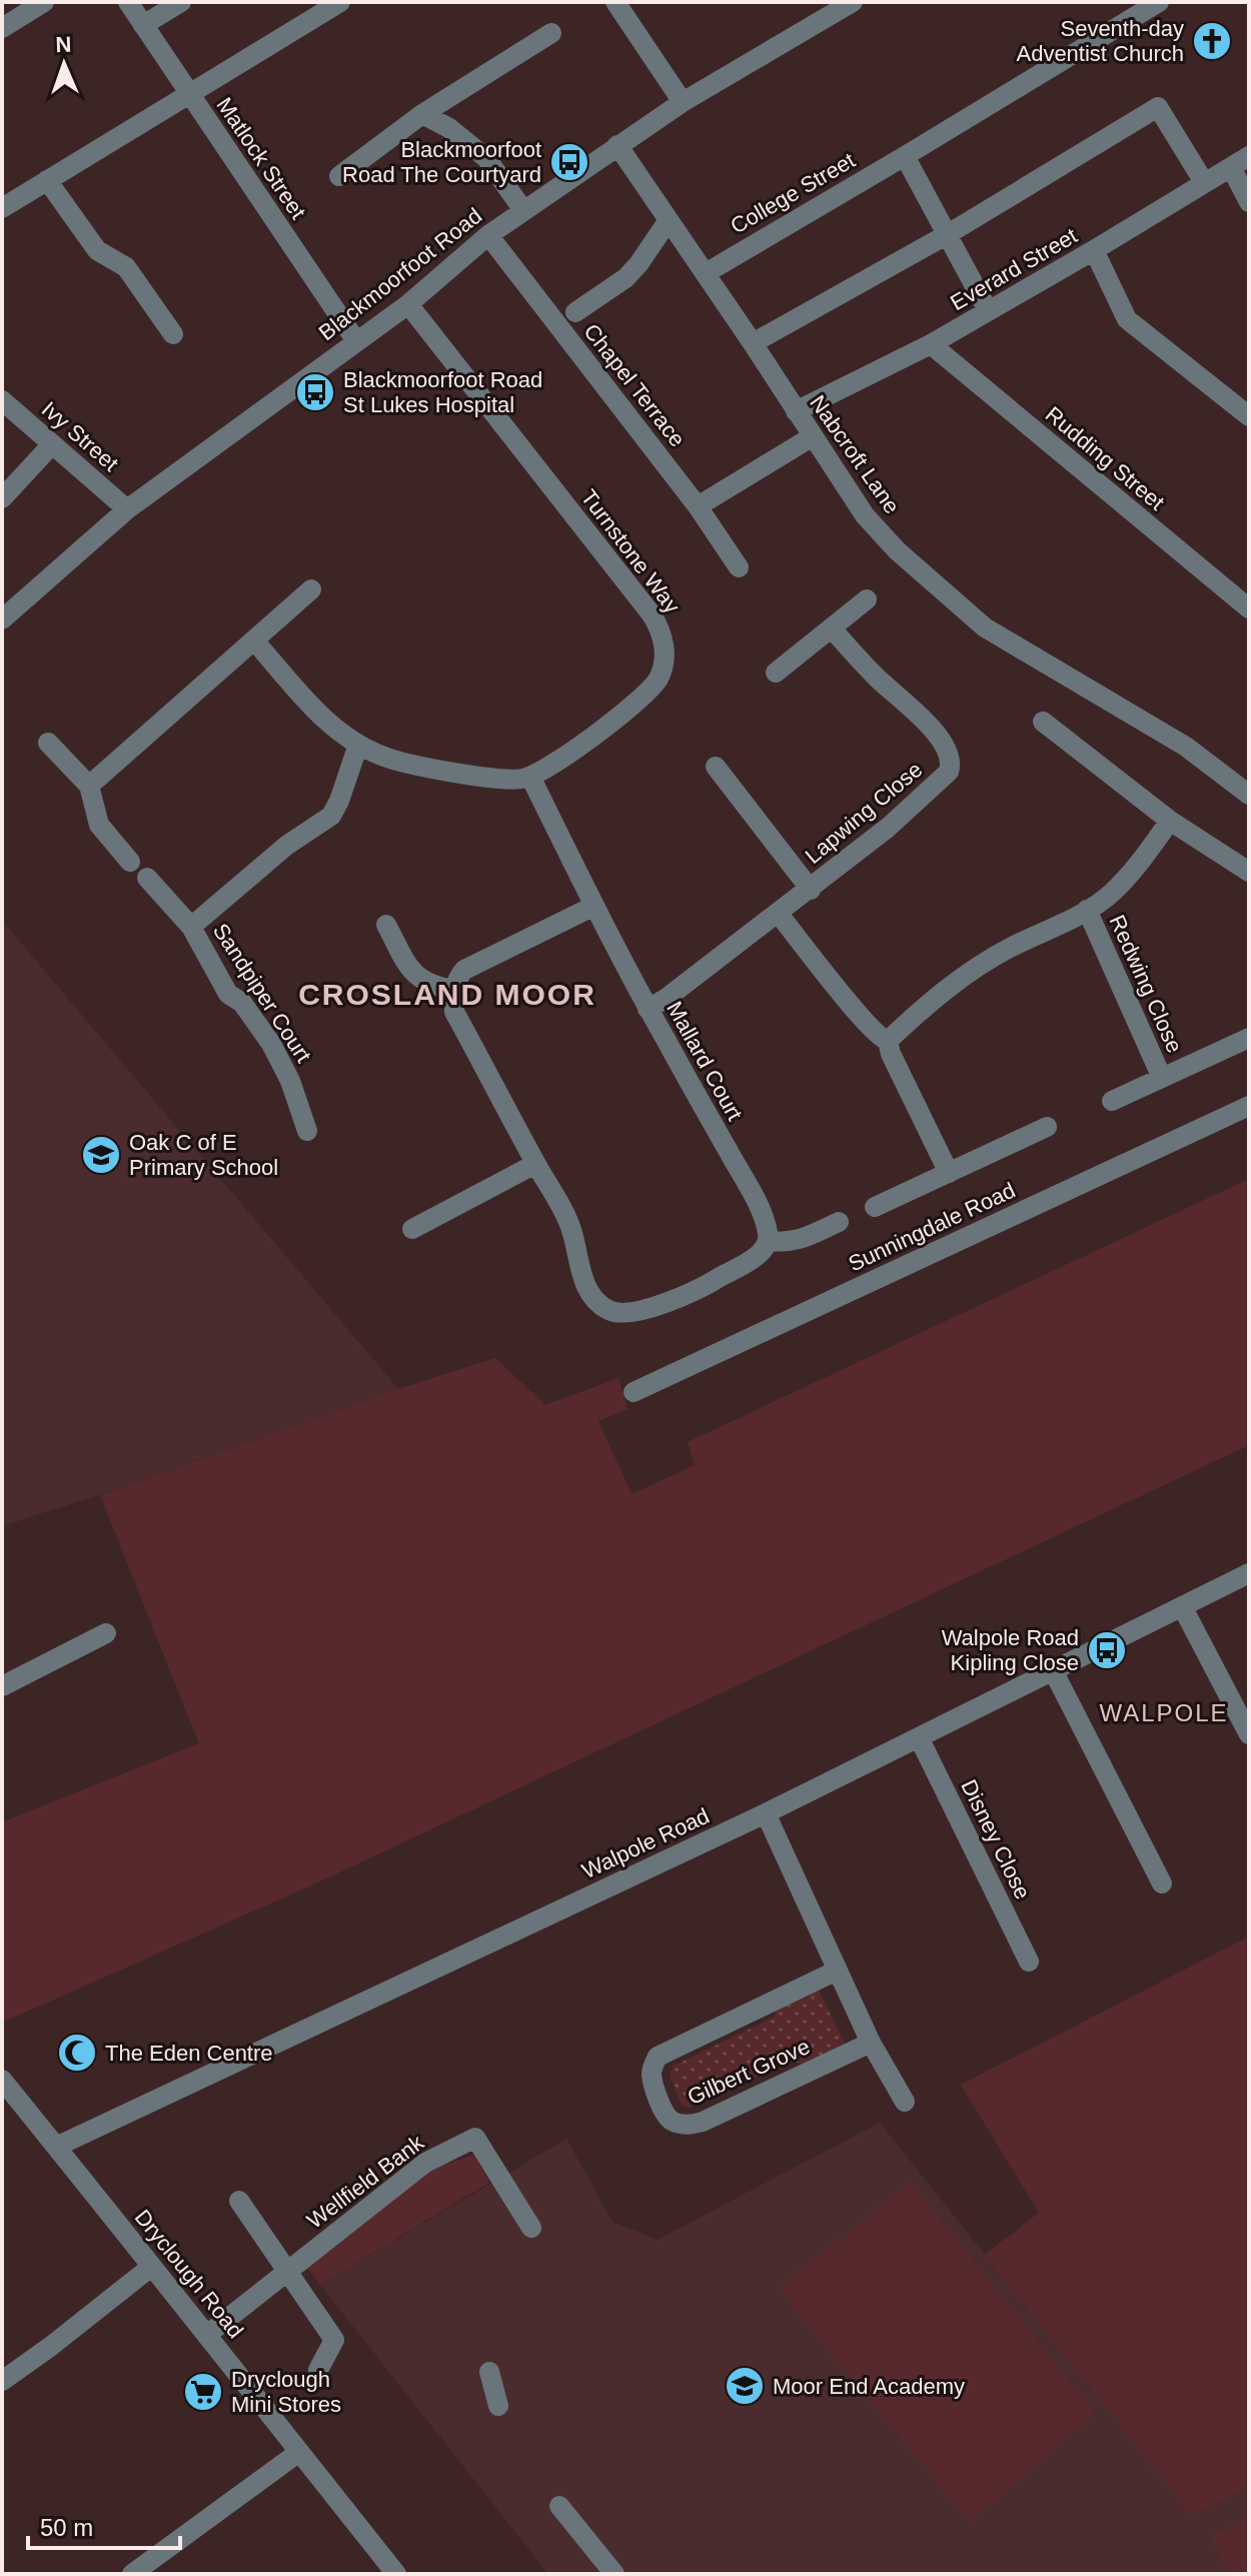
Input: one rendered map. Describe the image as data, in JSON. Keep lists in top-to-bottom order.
{
  "streets": {
    "street": [
      "Matlock Street",
      "College Street",
      "Everard Street",
      "Blackmoorfoot Road",
      "Chapel Terrace",
      "Ivy Street",
      "Nabcroft Lane",
      "Rudding Street",
      "Turnstone Way",
      "Lapwing Close",
      "Redwing Close",
      "Sandpiper Court",
      "Mallard Court",
      "Sunningdale Road",
      "Disney Close",
      "Walpole Road",
      "Gilbert Grove",
      "Wellfield Bank",
      "Dryclough Road"
    ]
  },
  "crossings": [
    ["Matlock Street", "Blackmoorfoot Road"],
    ["College Street", "Nabcroft Lane"],
    ["Everard Street", "Nabcroft Lane"],
    ["Everard Street", "Rudding Street"],
    ["Blackmoorfoot Road", "Chapel Terrace"],
    ["Blackmoorfoot Road", "Ivy Street"],
    ["Blackmoorfoot Road", "Nabcroft Lane"],
    ["Blackmoorfoot Road", "Turnstone Way"],
    ["Turnstone Way", "Mallard Court"],
    ["Lapwing Close", "Mallard Court"],
    ["Disney Close", "Walpole Road"],
    ["Walpole Road", "Dryclough Road"],
    ["Wellfield Bank", "Dryclough Road"]
  ],
  "districts": ["CROSLAND MOOR", "WALPOLE"],
  "places": {
    "church": ["Seventh-day Adventist Church"],
    "bus stop": ["Blackmoorfoot Road The Courtyard", "Blackmoorfoot Road St Lukes Hospital", "Walpole Road Kipling Close"],
    "school or university": ["Oak C of E Primary School", "Moor End Academy"],
    "mosque": ["The Eden Centre"],
    "supermarket": ["Dryclough Mini Stores"]
  },
  "scale_bar": "50 m",
  "north": "top"
}
